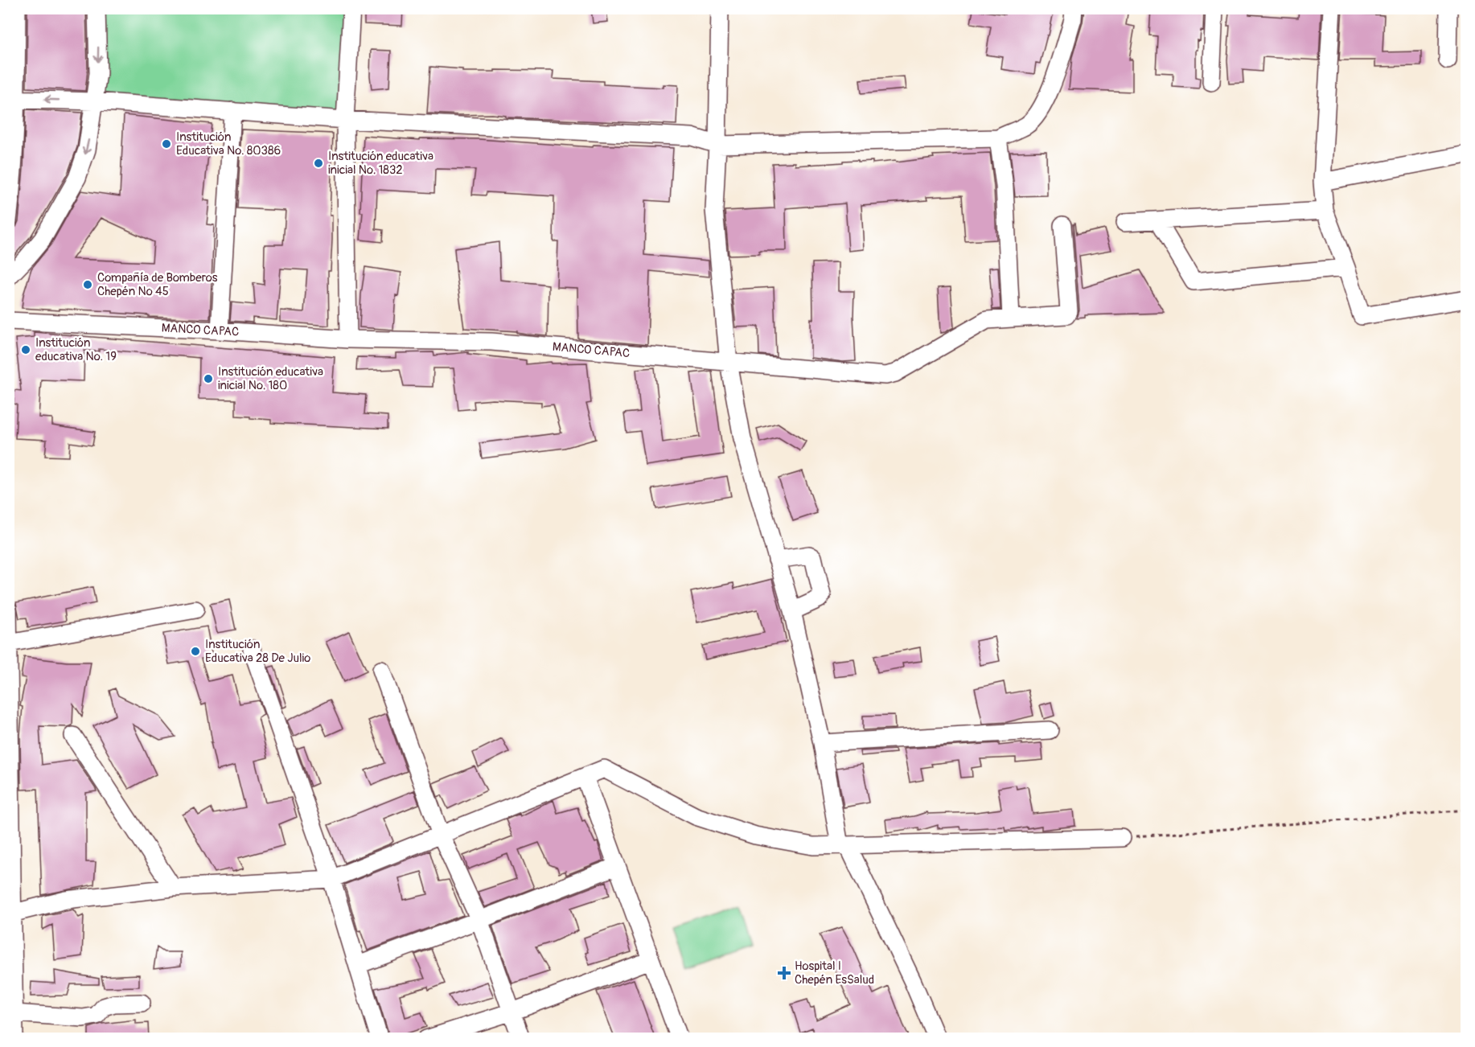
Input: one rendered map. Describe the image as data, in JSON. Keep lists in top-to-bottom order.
{
  "streets": {
    "street": ["MANCO CAPAC"]
  },
  "places": {
    "other": [
      "Institución Educativa No. 80386",
      "Institución educativa inicial No. 1832",
      "Compañía de Bomberos Chepén Nº 45",
      "Institución educativa No. 19",
      "Institución educativa inicial No. 180",
      "Institución Educativa 28 De Julio"
    ],
    "health": ["Hospital I Chepén EsSalud"]
  }
}
